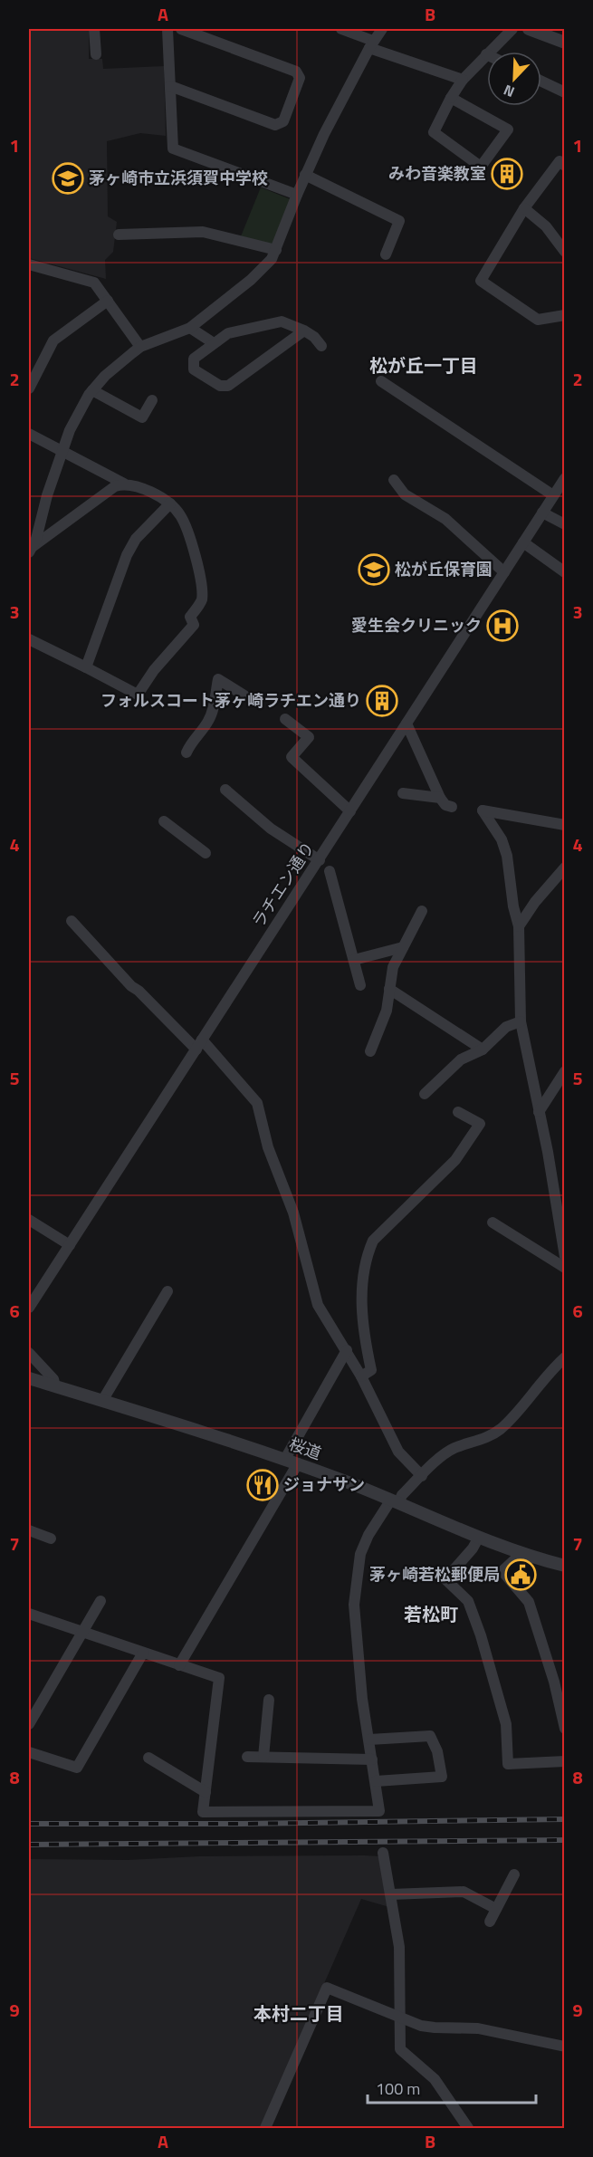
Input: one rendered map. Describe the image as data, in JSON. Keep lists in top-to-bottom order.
{
  "streets": {
    "street": ["ラチエン通り", "桜道"]
  },
  "districts": ["松が丘一丁目", "若松町", "本村二丁目"],
  "places": {
    "building": ["みわ音楽教室", "フォルスコート茅ヶ崎ラチエン通り"],
    "school or university": ["茅ヶ崎市立浜須賀中学校", "松が丘保育園"],
    "hospital": ["愛生会クリニック"],
    "restaurant": ["ジョナサン"],
    "public building": ["茅ヶ崎若松郵便局"]
  },
  "scale_bar": "100 m",
  "north": "bottom left",
  "grid": {
    "columns": ["A", "B"],
    "rows": [
      "1",
      "2",
      "3",
      "4",
      "5",
      "6",
      "7",
      "8",
      "9"
    ]
  }
}
